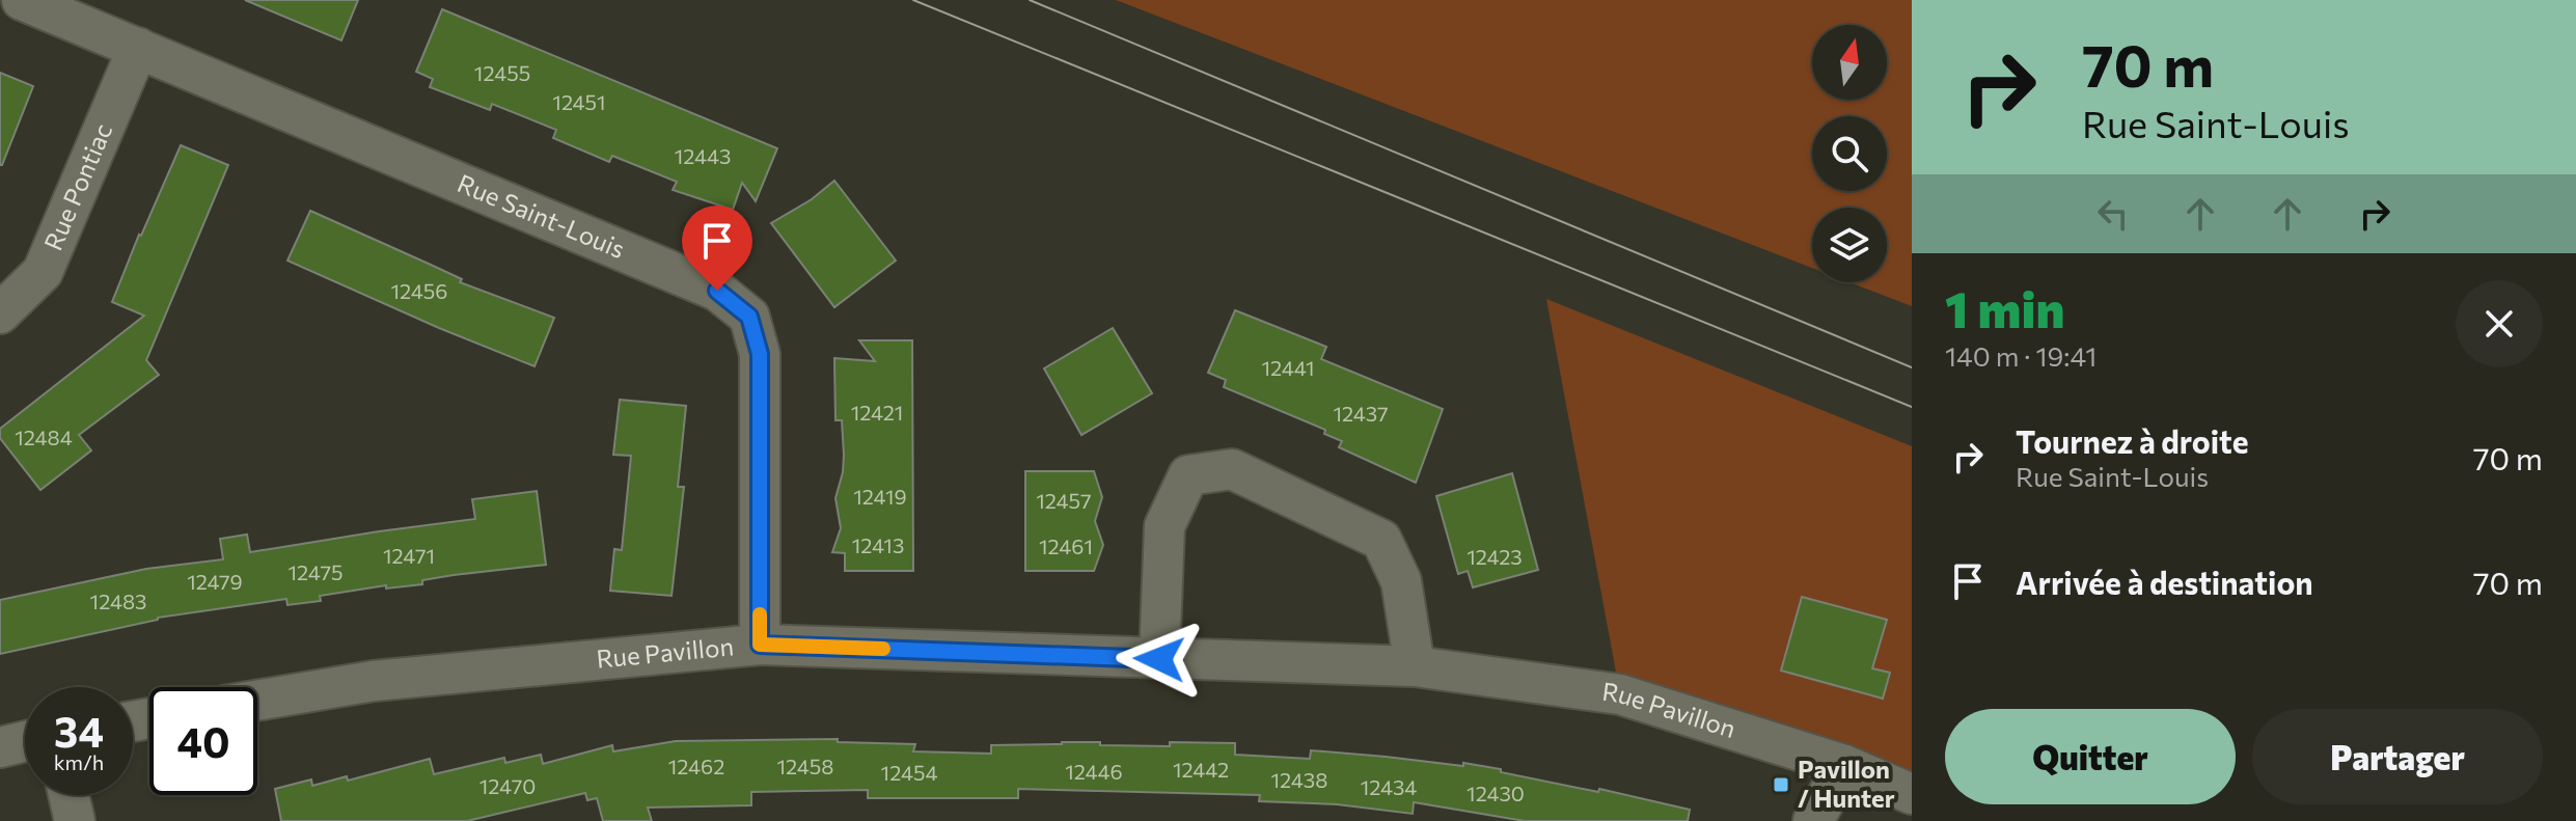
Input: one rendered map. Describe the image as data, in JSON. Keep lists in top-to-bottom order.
{
  "streets": {
    "street": ["Rue Pontiac", "Rue Saint-Louis", "Rue Pavillon"]
  },
  "crossings": [
    ["Rue Pontiac", "Rue Saint-Louis"],
    ["Rue Saint-Louis", "Rue Pavillon"]
  ],
  "places": {
    "transit": ["Pavillon / Hunter"]
  },
  "house_numbers": [
    "12455",
    "12451",
    "12443",
    "12456",
    "12441",
    "12421",
    "12437",
    "12484",
    "12419",
    "12457",
    "12413",
    "12461",
    "12471",
    "12423",
    "12475",
    "12479",
    "12483",
    "12462",
    "12458",
    "12442",
    "12446",
    "12454",
    "12438",
    "12470",
    "12434",
    "12430"
  ],
  "north": "top",
  "page": {
    "turn": ["70 m", "Rue Saint-Louis"],
    "heading": ["1 min", "140 m · 19:41"],
    "list": [
      {
        "name": "Tournez à droite",
        "note": "Rue Saint-Louis",
        "value": "70 m"
      },
      {
        "name": "Arrivée à destination",
        "value": "70 m"
      }
    ],
    "speed": "34 km/h",
    "limit": "40",
    "buttons": ["Quitter", "Partager"]
  }
}
